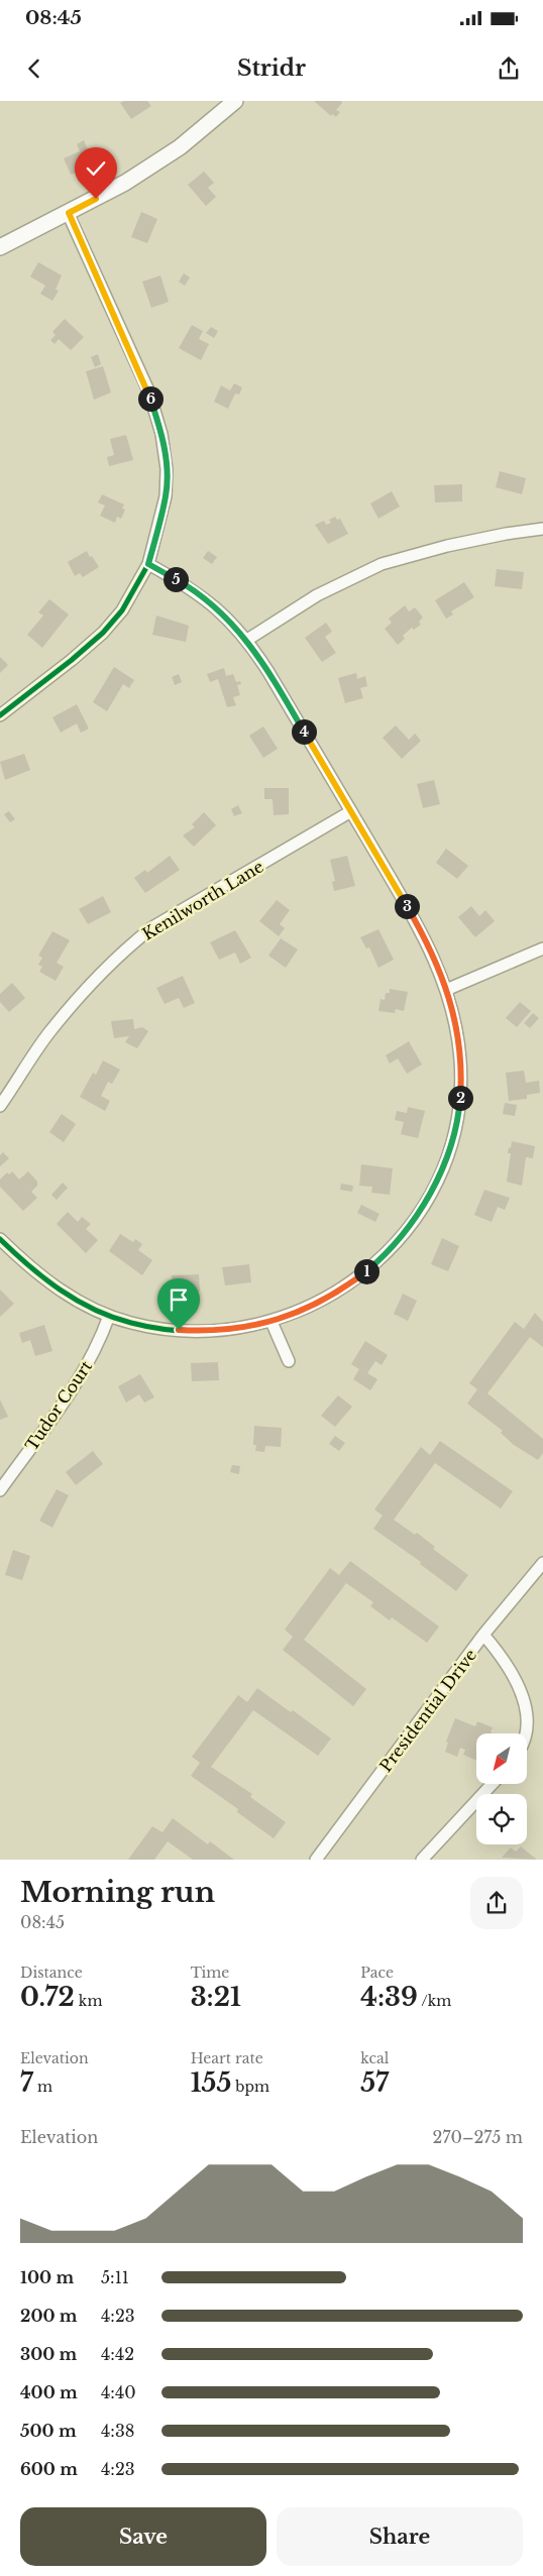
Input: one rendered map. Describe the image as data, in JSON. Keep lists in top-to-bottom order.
{
  "streets": {
    "street": ["Kenilworth Lane", "Tudor Court", "Presidential Drive"]
  },
  "north": "bottom left",
  "page": {
    "status": "08:45",
    "header": "Stridr",
    "pins": [
      "6",
      "5",
      "4",
      "3",
      "2",
      "1"
    ],
    "heading": ["Morning run", "08:45"],
    "stats": [
      ["Distance", "0.72 km"],
      ["Time", "3:21"],
      ["Pace", "4:39 /km"],
      ["Elevation", "7 m"],
      ["Heart rate", "155 bpm"],
      ["kcal", "57"]
    ],
    "chart": ["Elevation", "270–275 m"],
    "list": [
      {
        "name": "100 m",
        "note": "5:11"
      },
      {
        "name": "200 m",
        "note": "4:23"
      },
      {
        "name": "300 m",
        "note": "4:42"
      },
      {
        "name": "400 m",
        "note": "4:40"
      },
      {
        "name": "500 m",
        "note": "4:38"
      },
      {
        "name": "600 m",
        "note": "4:23"
      }
    ],
    "buttons": ["Save", "Share"]
  }
}
